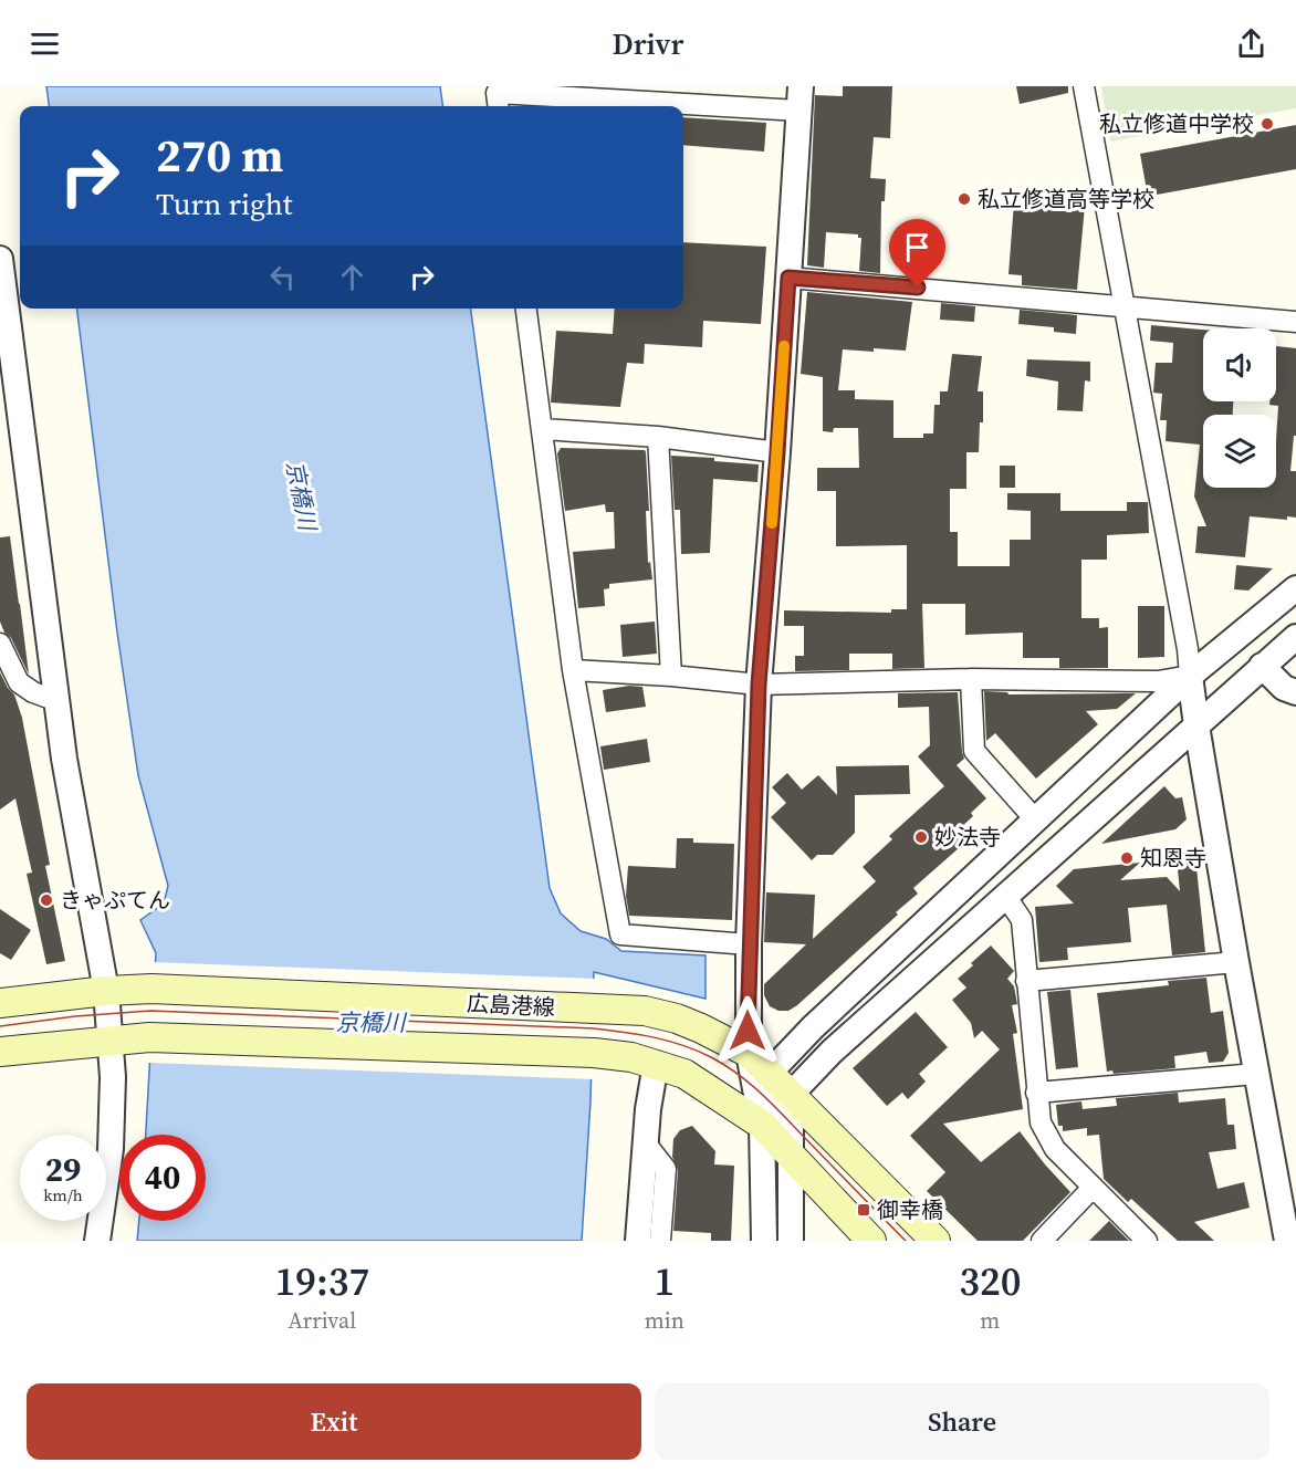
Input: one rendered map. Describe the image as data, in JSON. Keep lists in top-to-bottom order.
{
  "streets": {
    "main road": ["広島港線"]
  },
  "water": ["京橋川"],
  "places": {
    "other": [
      "私立修道中学校",
      "私立修道高等学校",
      "妙法寺",
      "知恩寺",
      "きゃぷてん"
    ],
    "transit": ["御幸橋"]
  },
  "page": {
    "header": "Drivr",
    "turn": ["270 m", "Turn right"],
    "speed": "29 km/h",
    "limit": "40",
    "eta": [
      "19:37",
      "Arrival",
      "1",
      "min",
      "320",
      "m"
    ],
    "buttons": ["Exit", "Share"]
  }
}
